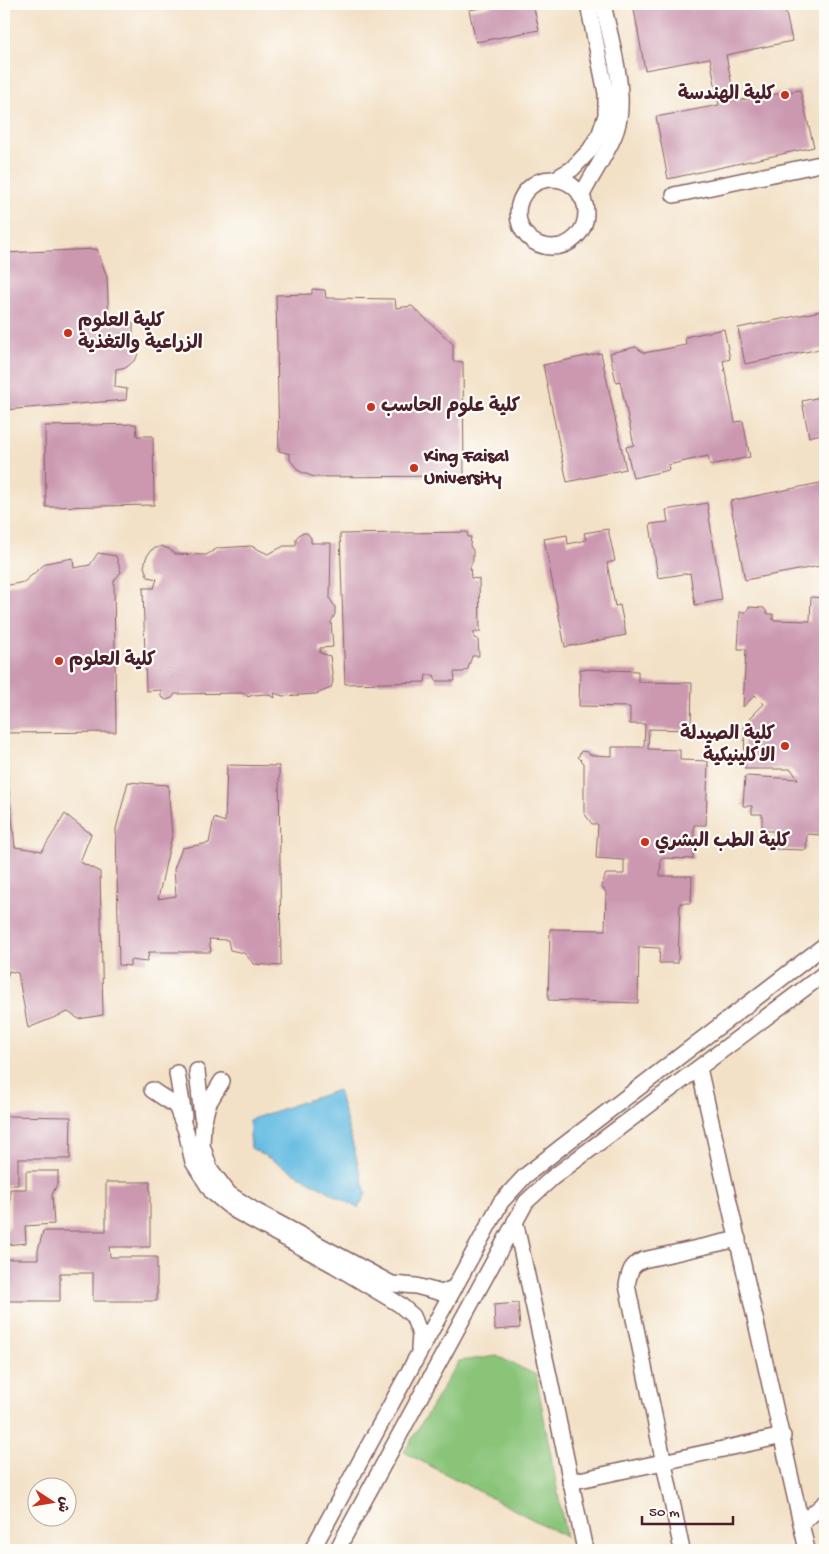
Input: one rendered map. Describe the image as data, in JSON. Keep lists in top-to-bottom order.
{
  "places": [
    "كلية الهندسة",
    "كلية العلوم الزراعية والتغذية",
    "كلية علوم الحاسب",
    "King Faisal University",
    "كلية العلوم",
    "كلية الصيدلة الاكلينيكية",
    "كلية الطب البشري"
  ],
  "scale_bar": "50 m",
  "north": "right"
}
